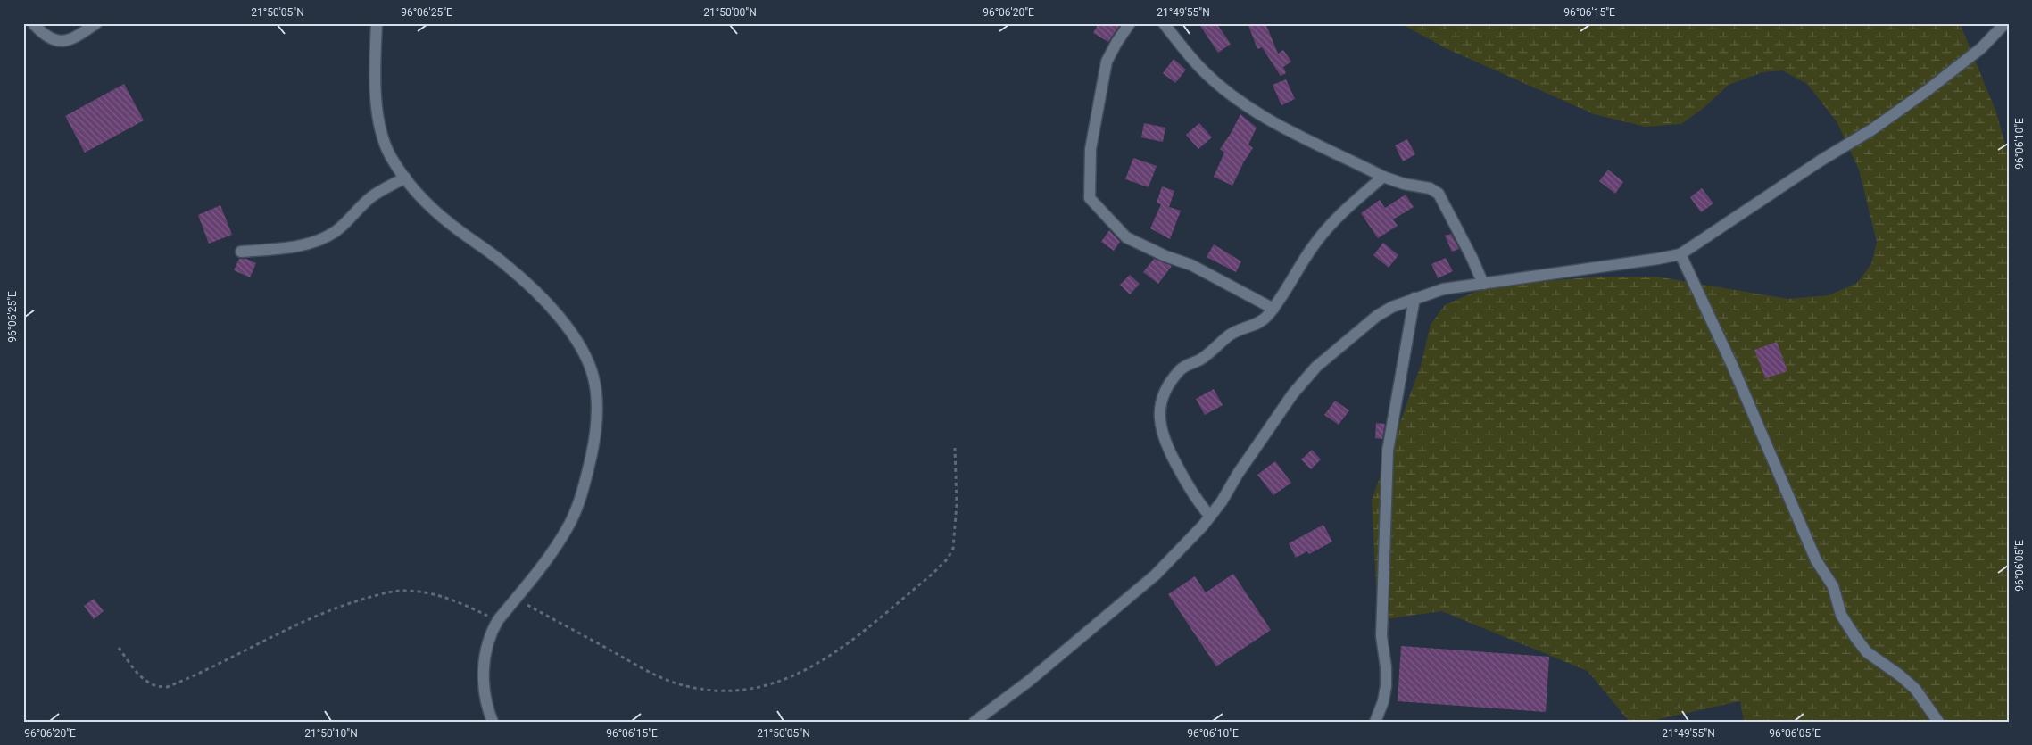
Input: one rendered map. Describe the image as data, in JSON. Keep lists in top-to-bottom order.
{
  "coordinates": [
    "21°50'05\"N",
    "96°06'25\"E",
    "21°50'00\"N",
    "96°06'20\"E",
    "21°49'55\"N",
    "96°06'15\"E",
    "96°06'10\"E",
    "96°06'05\"E",
    "21°50'10\"N"
  ]
}
